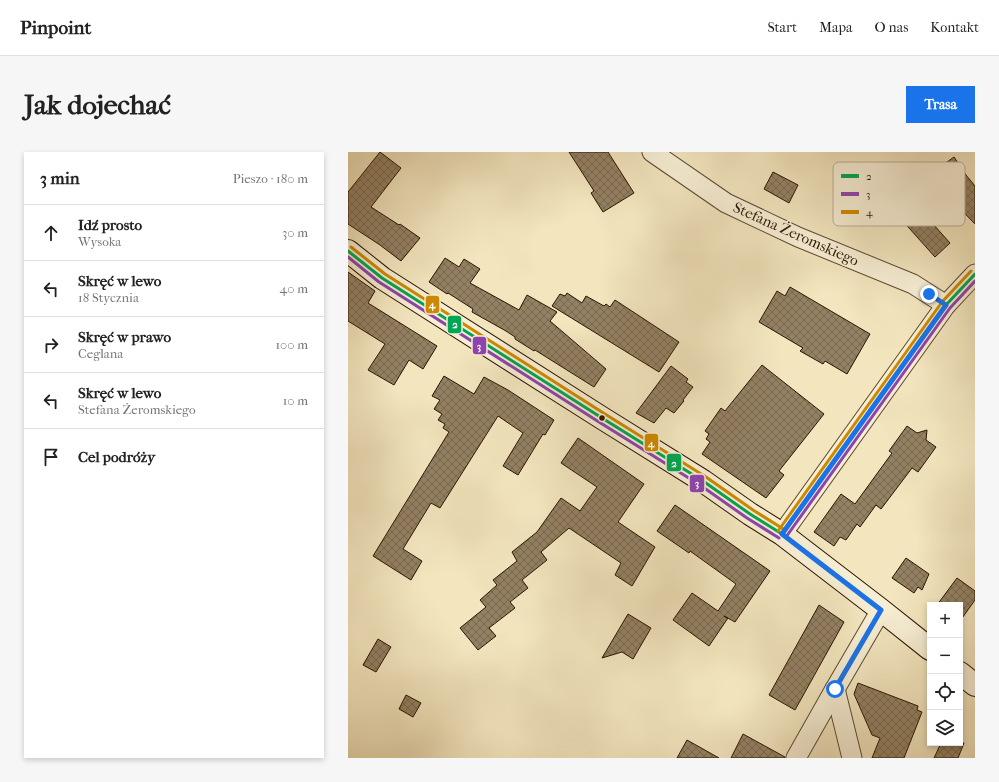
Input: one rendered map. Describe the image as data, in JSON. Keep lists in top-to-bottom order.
{
  "streets": {
    "street": ["Stefana Żeromskiego"]
  },
  "lines": ["transit line 4", "transit line 2", "transit line 3"],
  "legend": ["2", "3", "4"],
  "page": {
    "header": "Pinpoint",
    "nav": [
      "Start",
      "Mapa",
      "O nas",
      "Kontakt"
    ],
    "buttons": "Trasa",
    "title": "Jak dojechać",
    "heading": ["3 min", "Pieszo · 180 m"],
    "list": [
      ["Idź prosto", "Wysoka", "30 m"],
      ["Skręć w lewo", "18 Stycznia", "40 m"],
      ["Skręć w prawo", "Ceglana", "100 m"],
      ["Skręć w lewo", "Stefana Żeromskiego", "10 m"],
      "Cel podróży"
    ],
    "map_buttons": ["+", "−"]
  }
}
